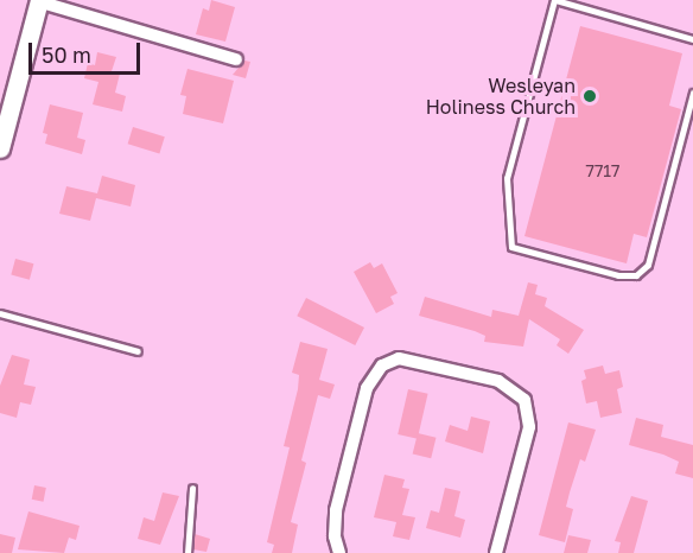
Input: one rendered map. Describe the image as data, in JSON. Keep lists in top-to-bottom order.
{
  "places": ["Wesleyan Holiness Church"],
  "house_numbers": ["7717"],
  "scale_bar": "50 m"
}
